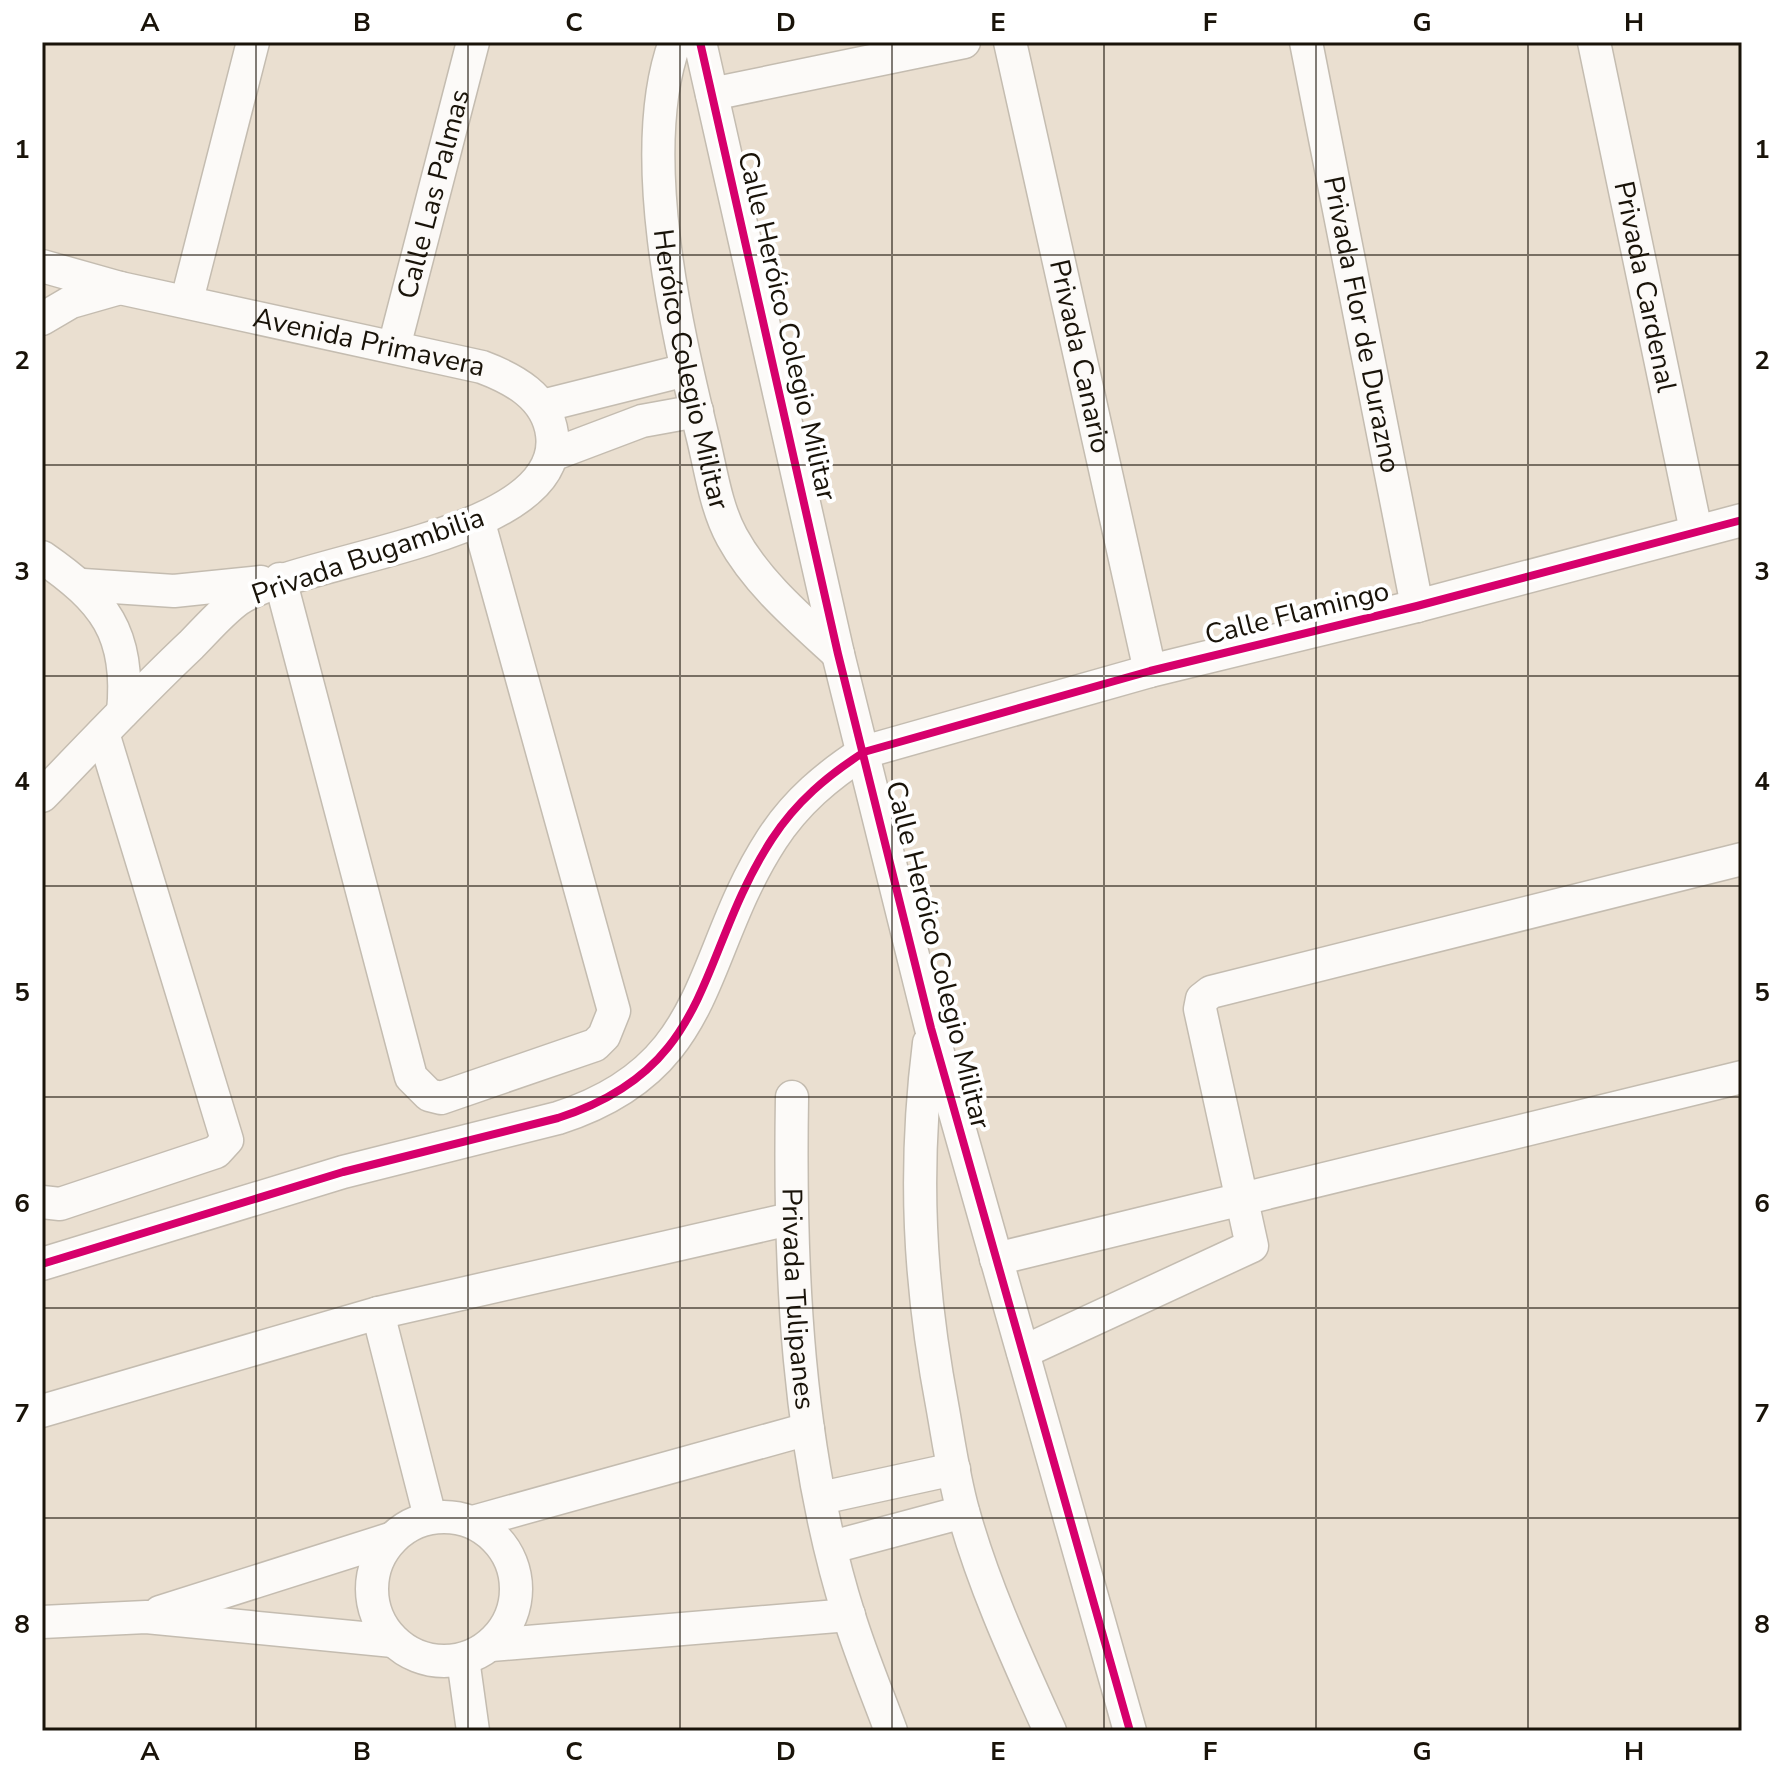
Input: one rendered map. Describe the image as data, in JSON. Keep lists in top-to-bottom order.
{
  "streets": {
    "street": [
      "Calle Las Palmas",
      "Privada Cardenal",
      "Privada Flor de Durazno",
      "Calle Heróico Colegio Militar",
      "Avenida Primavera",
      "Privada Canario",
      "Heróico Colegio Militar",
      "Privada Bugambilia",
      "Calle Flamingo",
      "Privada Tulipanes"
    ]
  },
  "crossings": [
    ["Calle Las Palmas", "Avenida Primavera"],
    ["Privada Cardenal", "Calle Flamingo"],
    ["Privada Flor de Durazno", "Calle Flamingo"],
    ["Calle Heróico Colegio Militar", "Heróico Colegio Militar"],
    ["Calle Heróico Colegio Militar", "Calle Flamingo"],
    ["Privada Canario", "Calle Flamingo"]
  ],
  "grid": {
    "columns": [
      "A",
      "B",
      "C",
      "D",
      "E",
      "F",
      "G",
      "H"
    ],
    "rows": [
      "1",
      "2",
      "3",
      "4",
      "5",
      "6",
      "7",
      "8"
    ]
  }
}
